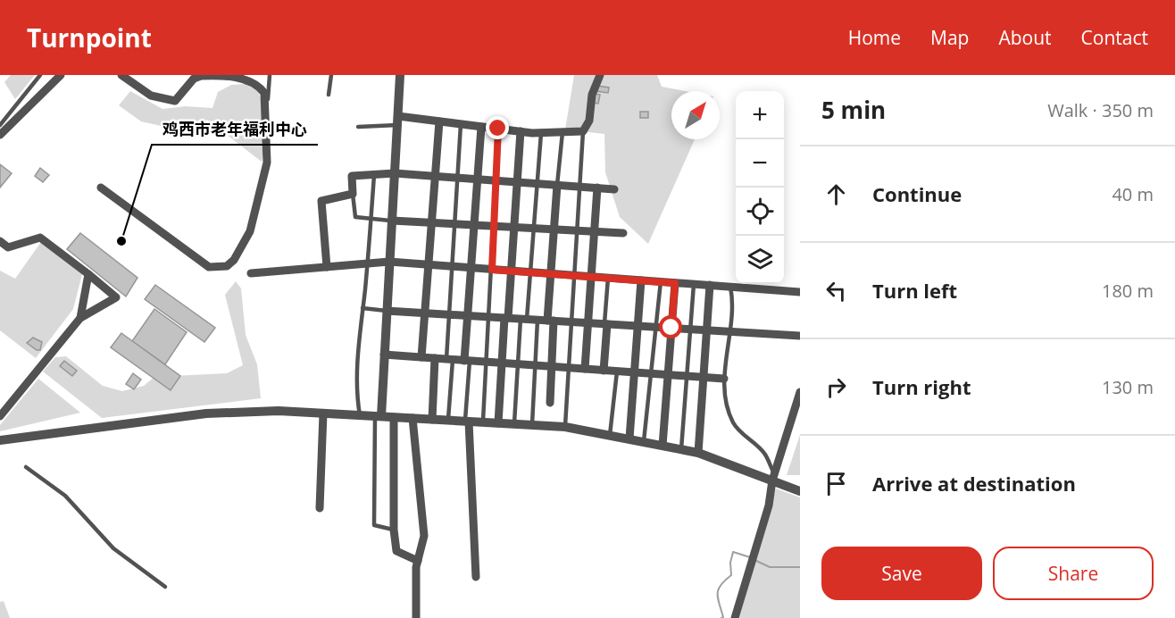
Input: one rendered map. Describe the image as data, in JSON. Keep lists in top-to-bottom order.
{
  "places": ["鸡西市老年福利中心"],
  "north": "top right",
  "page": {
    "header": "Turnpoint",
    "nav": [
      "Home",
      "Map",
      "About",
      "Contact"
    ],
    "heading": ["5 min", "Walk · 350 m"],
    "map_buttons": ["+", "−"],
    "list": [
      ["Continue", "40 m"],
      ["Turn left", "180 m"],
      ["Turn right", "130 m"],
      "Arrive at destination"
    ],
    "buttons": ["Save", "Share"]
  }
}
